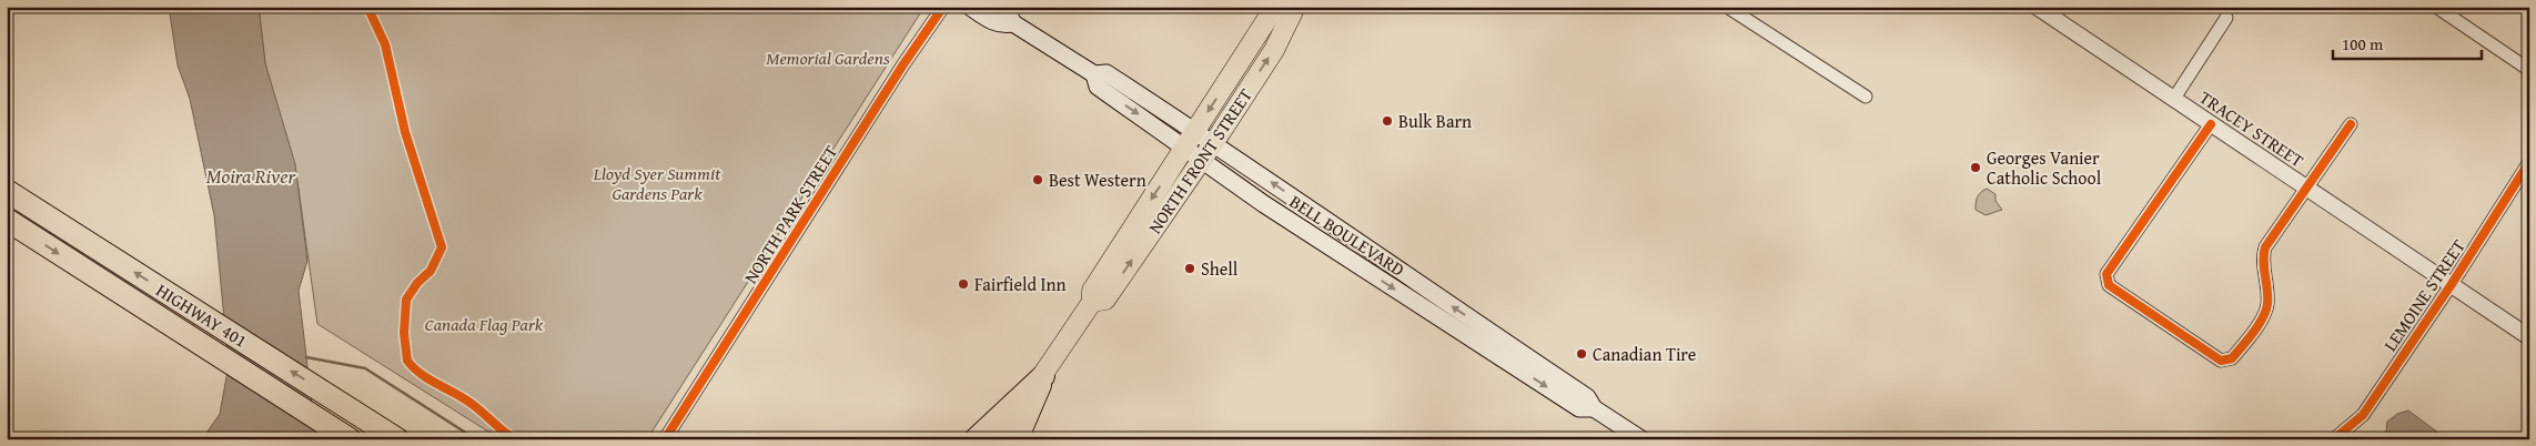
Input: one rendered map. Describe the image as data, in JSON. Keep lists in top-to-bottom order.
{
  "streets": {
    "highway": ["HIGHWAY 401"],
    "main road": ["NORTH FRONT STREET", "BELL BOULEVARD"],
    "street": ["TRACEY STREET", "NORTH PARK STREET", "LEMOINE STREET"]
  },
  "crossings": [
    ["TRACEY STREET", "LEMOINE STREET"],
    ["NORTH FRONT STREET", "BELL BOULEVARD"]
  ],
  "water": ["Moira River"],
  "parks": ["Memorial Gardens", "Lloyd Syer Summit Gardens Park", "Canada Flag Park"],
  "places": [
    "Bulk Barn",
    "Georges Vanier Catholic School",
    "Best Western",
    "Shell",
    "Fairfield Inn",
    "Canadian Tire"
  ],
  "scale_bar": "100 m"
}
